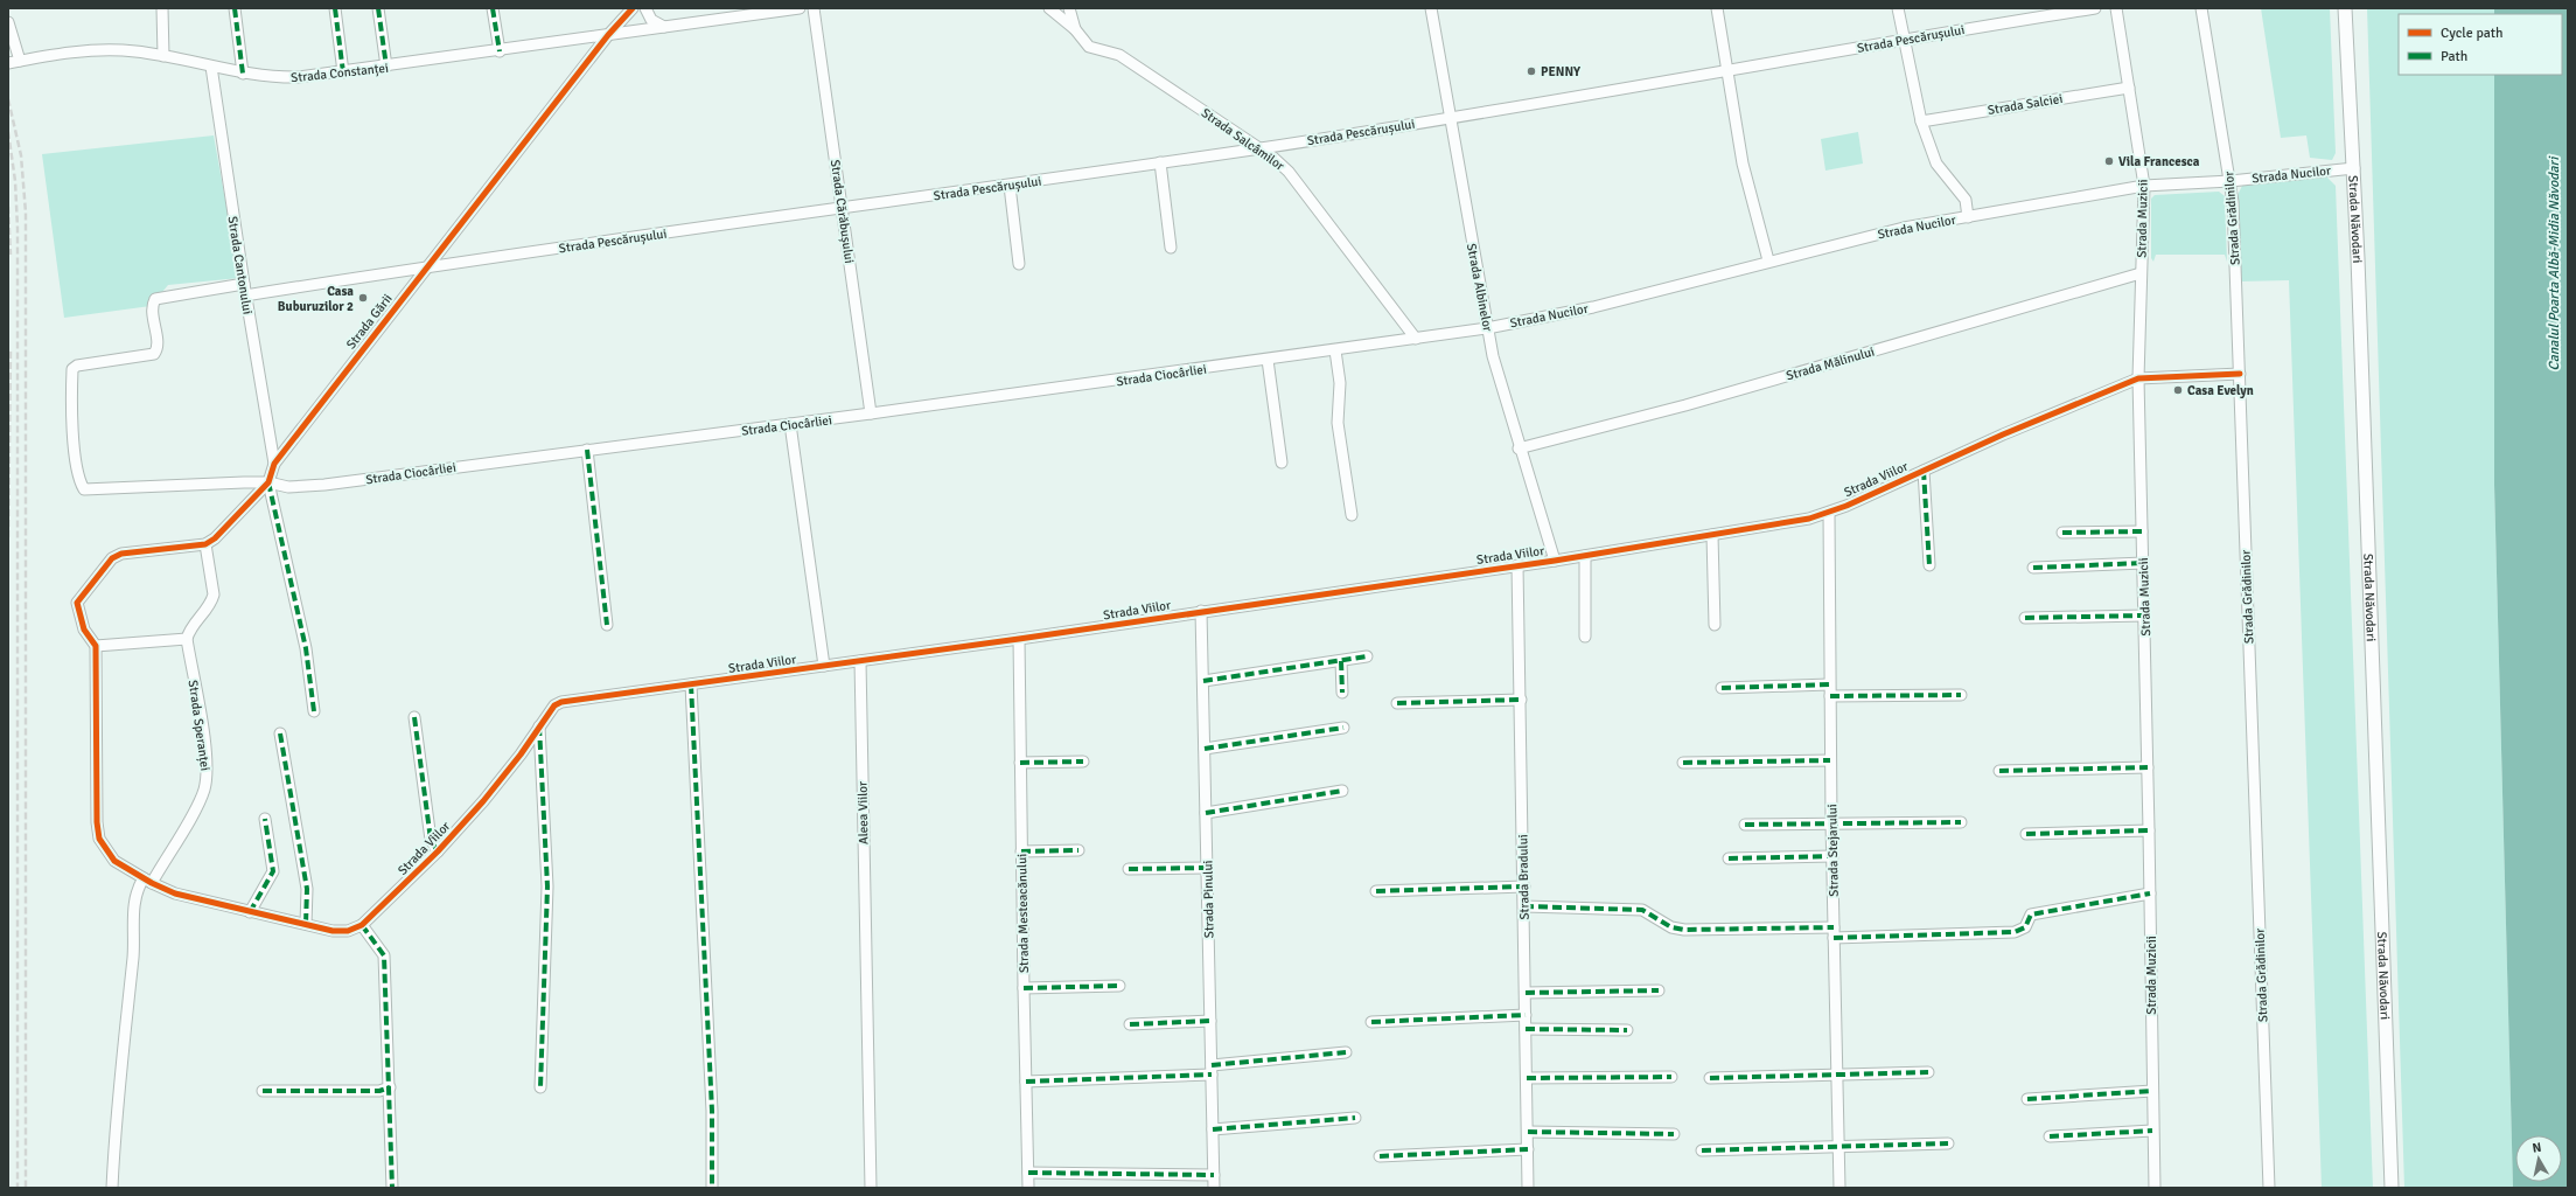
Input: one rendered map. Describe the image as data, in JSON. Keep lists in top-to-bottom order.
{
  "streets": {
    "main road": ["Strada Năvodari"],
    "street": [
      "Strada Pescărușului",
      "Strada Constanței",
      "Strada Salciei",
      "Strada Salcâmilor",
      "Strada Nucilor",
      "Strada Cărăbușului",
      "Strada Muzicii",
      "Strada Grădinilor",
      "Strada Cantonului",
      "Strada Albinelor",
      "Strada Gării",
      "Strada Mălinului",
      "Strada Ciocârliei",
      "Strada Viilor",
      "Strada Speranței",
      "Aleea Viilor",
      "Strada Stejarului",
      "Strada Bradului",
      "Strada Pinului",
      "Strada Mesteacănului"
    ]
  },
  "crossings": [
    ["Strada Pescărușului", "Strada Salcâmilor"],
    ["Strada Pescărușului", "Strada Cărăbușului"],
    ["Strada Pescărușului", "Strada Cantonului"],
    ["Strada Pescărușului", "Strada Albinelor"],
    ["Strada Pescărușului", "Strada Gării"],
    ["Strada Constanței", "Strada Cantonului"],
    ["Strada Constanței", "Strada Gării"],
    ["Strada Salciei", "Strada Muzicii"],
    ["Strada Salcâmilor", "Strada Ciocârliei"],
    ["Strada Nucilor", "Strada Muzicii"],
    ["Strada Nucilor", "Strada Grădinilor"],
    ["Strada Nucilor", "Strada Năvodari"],
    ["Strada Nucilor", "Strada Albinelor"],
    ["Strada Nucilor", "Strada Ciocârliei"],
    ["Strada Cărăbușului", "Strada Ciocârliei"],
    ["Strada Muzicii", "Strada Mălinului"],
    ["Strada Muzicii", "Strada Viilor"],
    ["Strada Grădinilor", "Strada Viilor"],
    ["Strada Cantonului", "Strada Gării"],
    ["Strada Cantonului", "Strada Ciocârliei"],
    ["Strada Albinelor", "Strada Mălinului"],
    ["Strada Albinelor", "Strada Ciocârliei"],
    ["Strada Albinelor", "Strada Viilor"],
    ["Strada Gării", "Strada Ciocârliei"],
    ["Strada Viilor", "Strada Speranței"],
    ["Strada Viilor", "Aleea Viilor"],
    ["Strada Viilor", "Strada Stejarului"],
    ["Strada Viilor", "Strada Bradului"],
    ["Strada Viilor", "Strada Pinului"],
    ["Strada Viilor", "Strada Mesteacănului"]
  ],
  "water": ["Canalul Poarta Albă-Midia Năvodari"],
  "places": [
    "PENNY",
    "Vila Francesca",
    "Casa Buburuzilor 2",
    "Casa Evelyn"
  ],
  "legend": ["Cycle path", "Path"],
  "north": "top"
}
